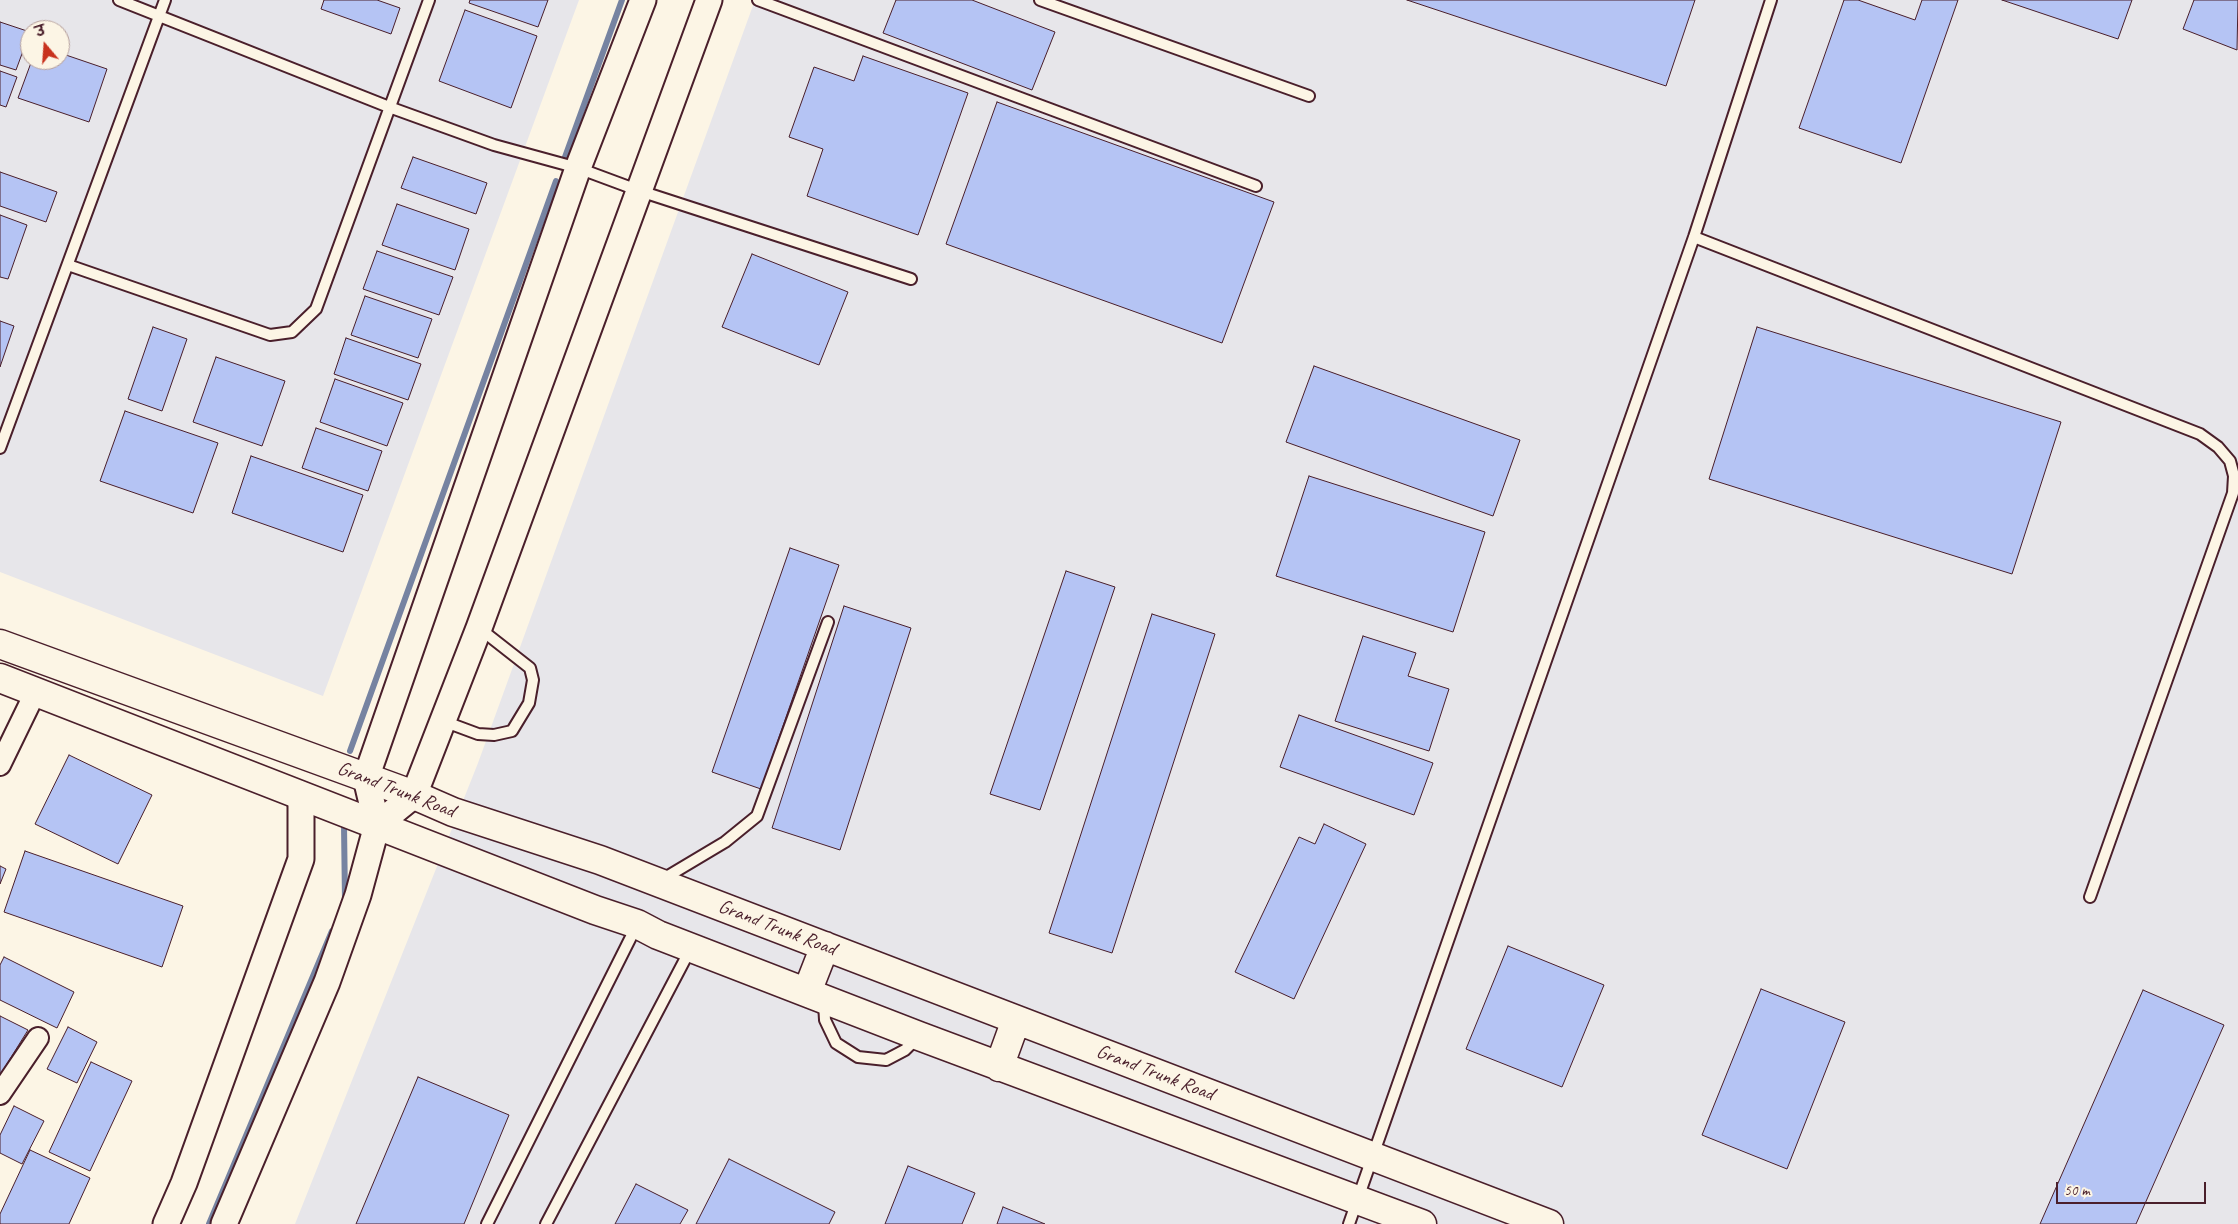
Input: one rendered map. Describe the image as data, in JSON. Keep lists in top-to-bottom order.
{
  "streets": {
    "highway": ["Grand Trunk Road"]
  },
  "scale_bar": "50 m",
  "north": "top"
}
